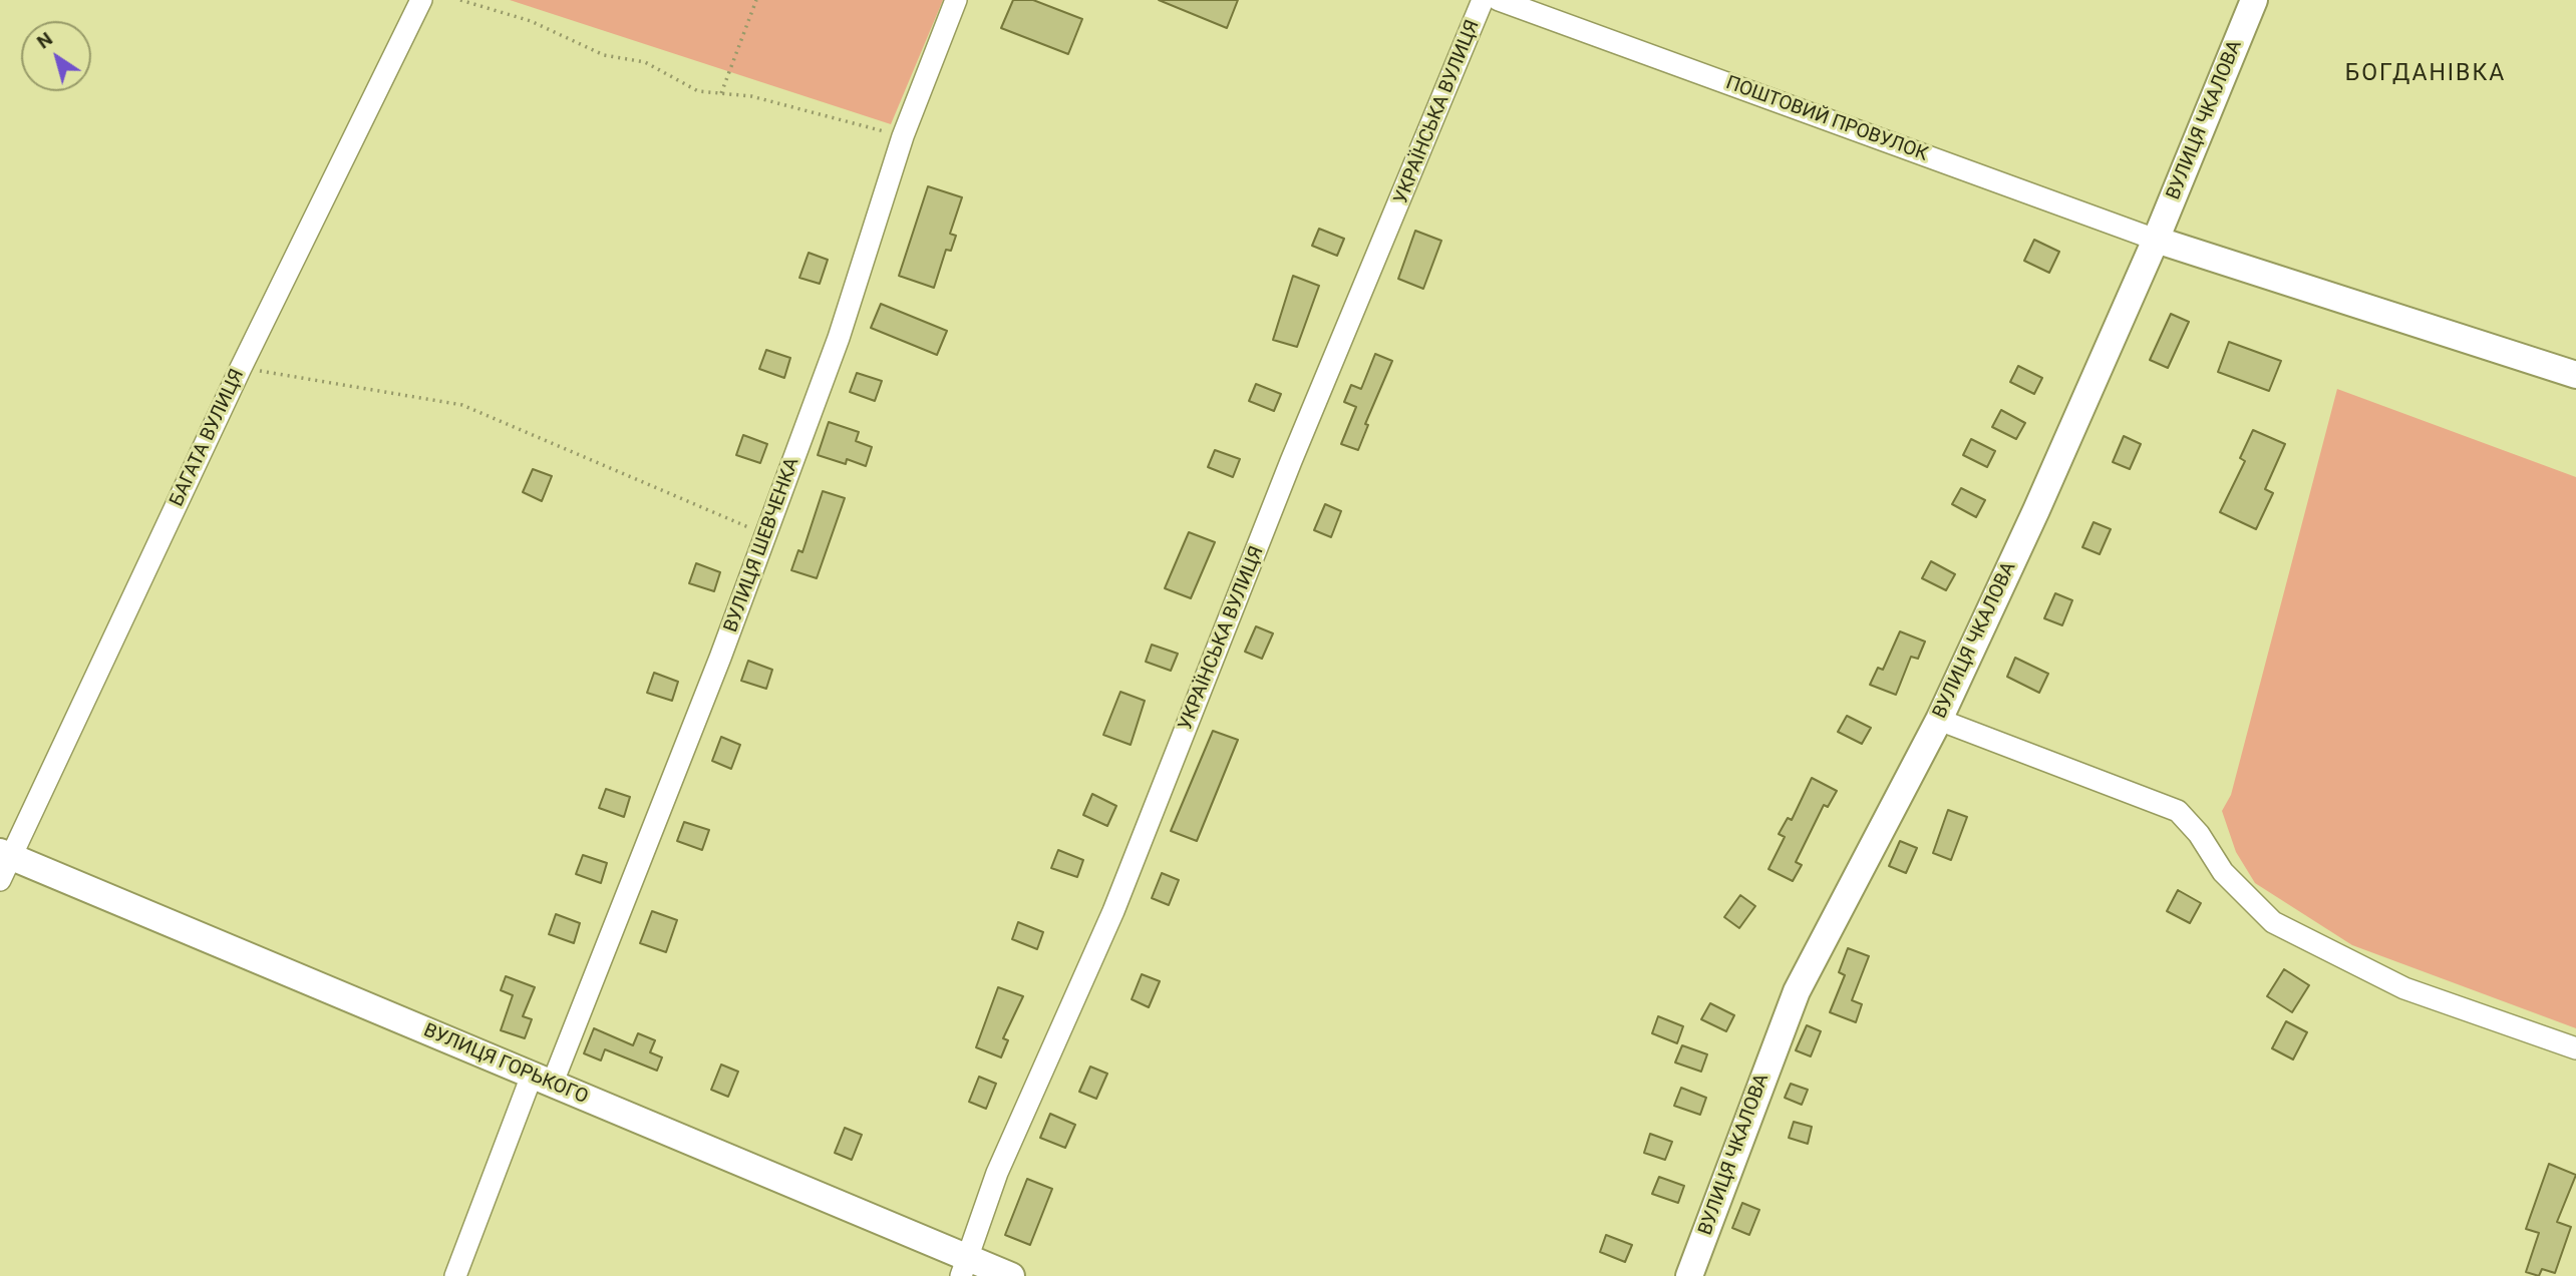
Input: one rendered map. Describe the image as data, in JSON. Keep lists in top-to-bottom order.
{
  "streets": {
    "street": [
      "УКРАЇНСЬКА ВУЛИЦЯ",
      "ПОШТОВИЙ ПРОВУЛОК",
      "ВУЛИЦЯ ЧКАЛОВА",
      "БАГАТА ВУЛИЦЯ",
      "ВУЛИЦЯ ШЕВЧЕНКА",
      "ВУЛИЦЯ ГОРЬКОГО"
    ]
  },
  "crossings": [
    ["УКРАЇНСЬКА ВУЛИЦЯ", "ВУЛИЦЯ ГОРЬКОГО"],
    ["ПОШТОВИЙ ПРОВУЛОК", "ВУЛИЦЯ ЧКАЛОВА"],
    ["БАГАТА ВУЛИЦЯ", "ВУЛИЦЯ ГОРЬКОГО"],
    ["ВУЛИЦЯ ШЕВЧЕНКА", "ВУЛИЦЯ ГОРЬКОГО"]
  ],
  "districts": ["БОГДАНІВКА"],
  "north": "top left"
}
